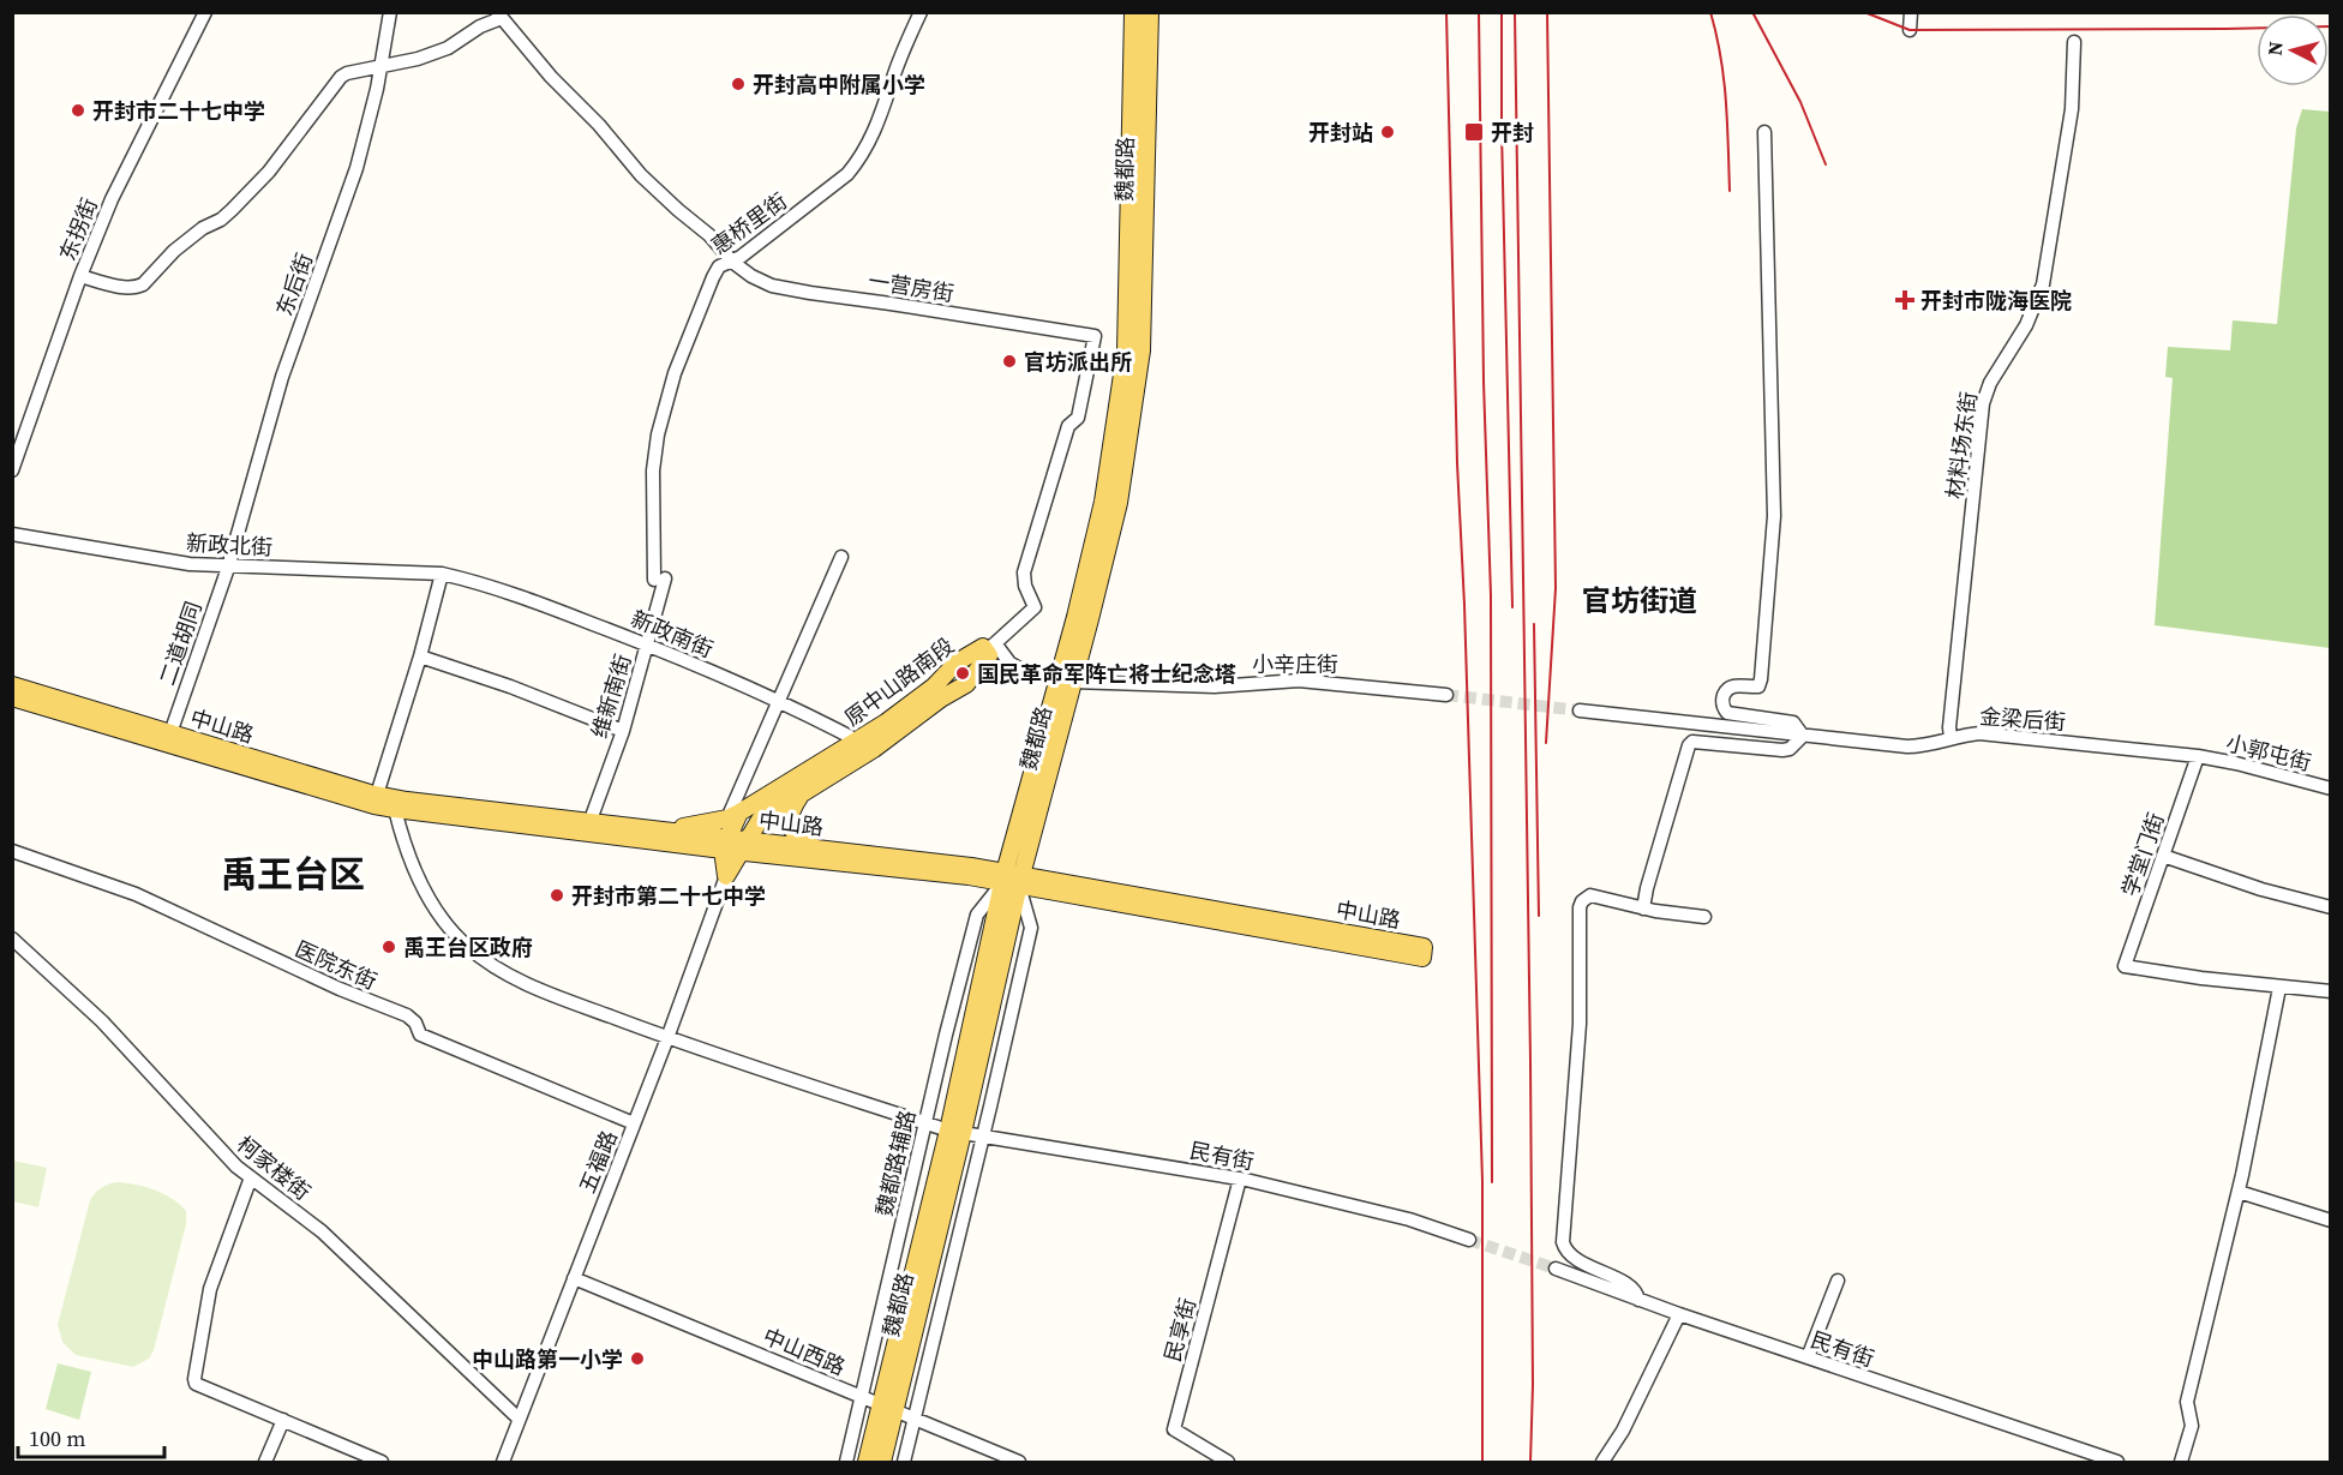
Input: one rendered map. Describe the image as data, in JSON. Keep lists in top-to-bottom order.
{
  "streets": {
    "main road": ["魏都路", "原中山路南段", "中山路"],
    "street": [
      "惠桥里街",
      "东拐街",
      "东后街",
      "一营房街",
      "材料场东街",
      "新政北街",
      "新政南街",
      "二道胡同",
      "小辛庄街",
      "维新南街",
      "金梁后街",
      "小郭屯街",
      "学堂门街",
      "医院东街",
      "民有街",
      "五福路",
      "魏都路辅路",
      "柯家楼街",
      "民享街",
      "中山西路"
    ]
  },
  "crossings": [
    ["魏都路", "小辛庄街"],
    ["魏都路", "中山路"],
    ["魏都路", "民有街"],
    ["魏都路", "魏都路辅路"],
    ["魏都路", "中山西路"],
    ["惠桥里街", "一营房街"],
    ["惠桥里街", "维新南街"],
    ["东后街", "新政北街"],
    ["东后街", "二道胡同"],
    ["一营房街", "小辛庄街"],
    ["一营房街", "原中山路南段"],
    ["材料场东街", "金梁后街"],
    ["新政北街", "新政南街"],
    ["新政北街", "二道胡同"],
    ["新政南街", "原中山路南段"],
    ["新政南街", "维新南街"],
    ["二道胡同", "中山路"],
    ["小辛庄街", "原中山路南段"],
    ["原中山路南段", "中山路"],
    ["维新南街", "中山路"],
    ["金梁后街", "小郭屯街"],
    ["金梁后街", "学堂门街"],
    ["中山路", "民有街"],
    ["中山路", "魏都路辅路"],
    ["小郭屯街", "学堂门街"],
    ["医院东街", "五福路"],
    ["民有街", "五福路"],
    ["民有街", "魏都路辅路"],
    ["民有街", "民享街"],
    ["五福路", "柯家楼街"],
    ["五福路", "中山西路"],
    ["魏都路辅路", "中山西路"]
  ],
  "districts": ["官坊街道", "禹王台区"],
  "places": {
    "other": [
      "开封高中附属小学",
      "开封市二十七中学",
      "开封站",
      "官坊派出所",
      "国民革命军阵亡将士纪念塔",
      "开封市第二十七中学",
      "禹王台区政府",
      "中山路第一小学"
    ],
    "transit": ["开封"],
    "health": ["开封市陇海医院"]
  },
  "scale_bar": "100 m",
  "north": "left"
}
